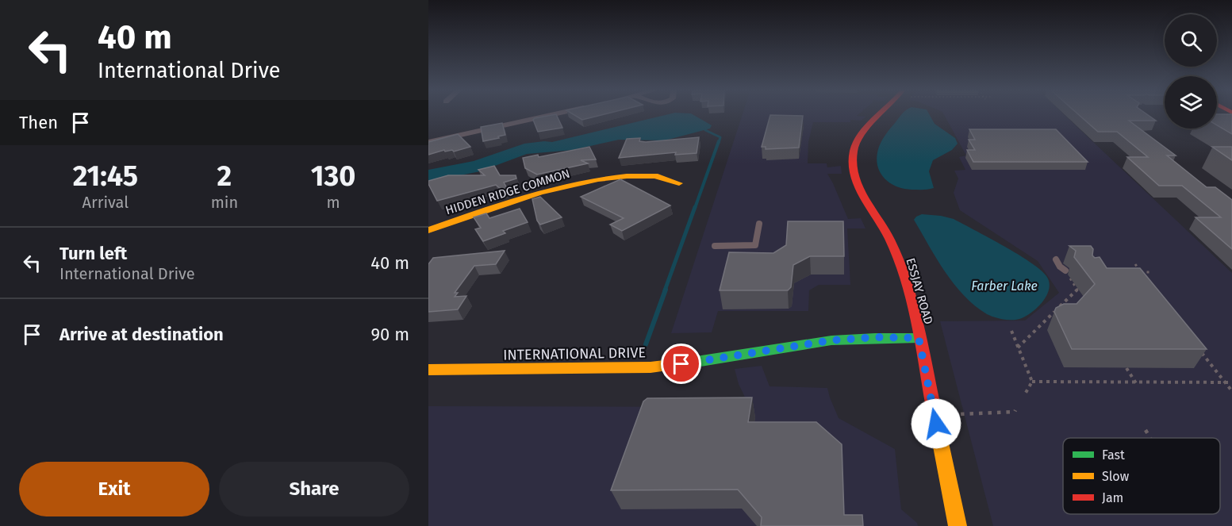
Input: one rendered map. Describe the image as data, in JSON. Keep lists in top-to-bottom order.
{
  "streets": {
    "street": ["HIDDEN RIDGE COMMON", "ESSJAY ROAD", "INTERNATIONAL DRIVE"]
  },
  "crossings": [
    ["ESSJAY ROAD", "INTERNATIONAL DRIVE"]
  ],
  "water": ["Farber Lake"],
  "legend": ["Fast", "Slow", "Jam"],
  "page": {
    "turn": ["40 m", "International Drive"],
    "then": "Then",
    "eta": [
      "21:45",
      "Arrival",
      "2",
      "min",
      "130",
      "m"
    ],
    "list": [
      {
        "name": "Turn left",
        "note": "International Drive",
        "value": "40 m"
      },
      {
        "name": "Arrive at destination",
        "value": "90 m"
      }
    ],
    "buttons": ["Exit", "Share"]
  }
}
